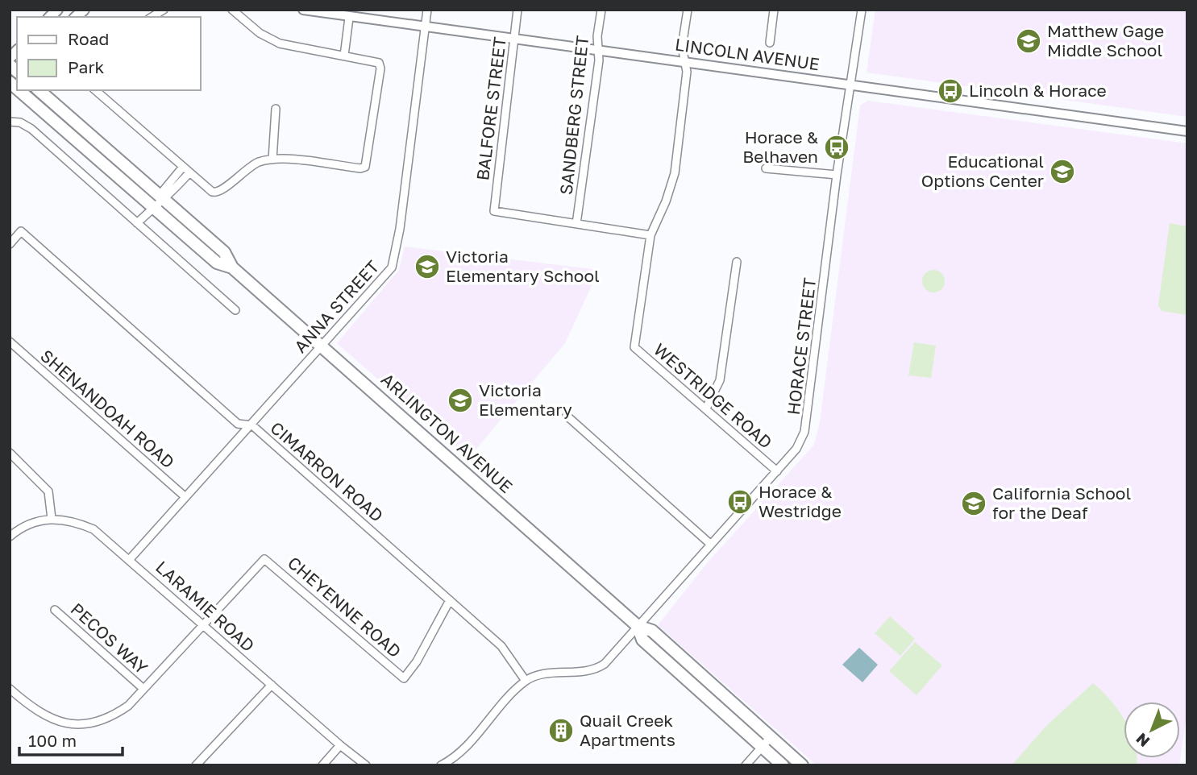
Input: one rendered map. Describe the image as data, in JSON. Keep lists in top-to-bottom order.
{
  "streets": {
    "main road": ["ARLINGTON AVENUE"],
    "street": [
      "LINCOLN AVENUE",
      "BALFORE STREET",
      "SANDBERG STREET",
      "ANNA STREET",
      "HORACE STREET",
      "WESTRIDGE ROAD",
      "SHENANDOAH ROAD",
      "CIMARRON ROAD",
      "LARAMIE ROAD",
      "CHEYENNE ROAD",
      "PECOS WAY"
    ]
  },
  "crossings": [
    ["LINCOLN AVENUE", "BALFORE STREET"],
    ["LINCOLN AVENUE", "SANDBERG STREET"],
    ["LINCOLN AVENUE", "ANNA STREET"],
    ["LINCOLN AVENUE", "HORACE STREET"],
    ["LINCOLN AVENUE", "WESTRIDGE ROAD"],
    ["BALFORE STREET", "SANDBERG STREET"],
    ["ANNA STREET", "SHENANDOAH ROAD"],
    ["ANNA STREET", "ARLINGTON AVENUE"],
    ["ANNA STREET", "CIMARRON ROAD"],
    ["ANNA STREET", "LARAMIE ROAD"],
    ["HORACE STREET", "WESTRIDGE ROAD"],
    ["HORACE STREET", "ARLINGTON AVENUE"],
    ["HORACE STREET", "CIMARRON ROAD"],
    ["CIMARRON ROAD", "CHEYENNE ROAD"],
    ["LARAMIE ROAD", "CHEYENNE ROAD"]
  ],
  "places": {
    "school or university": [
      "Matthew Gage Middle School",
      "Educational Options Center",
      "Victoria Elementary School",
      "Victoria Elementary",
      "California School for the Deaf"
    ],
    "bus stop": ["Lincoln & Horace", "Horace & Belhaven", "Horace & Westridge"],
    "building": ["Quail Creek Apartments"]
  },
  "legend": ["Road", "Park"],
  "scale_bar": "100 m",
  "north": "bottom left"
}
